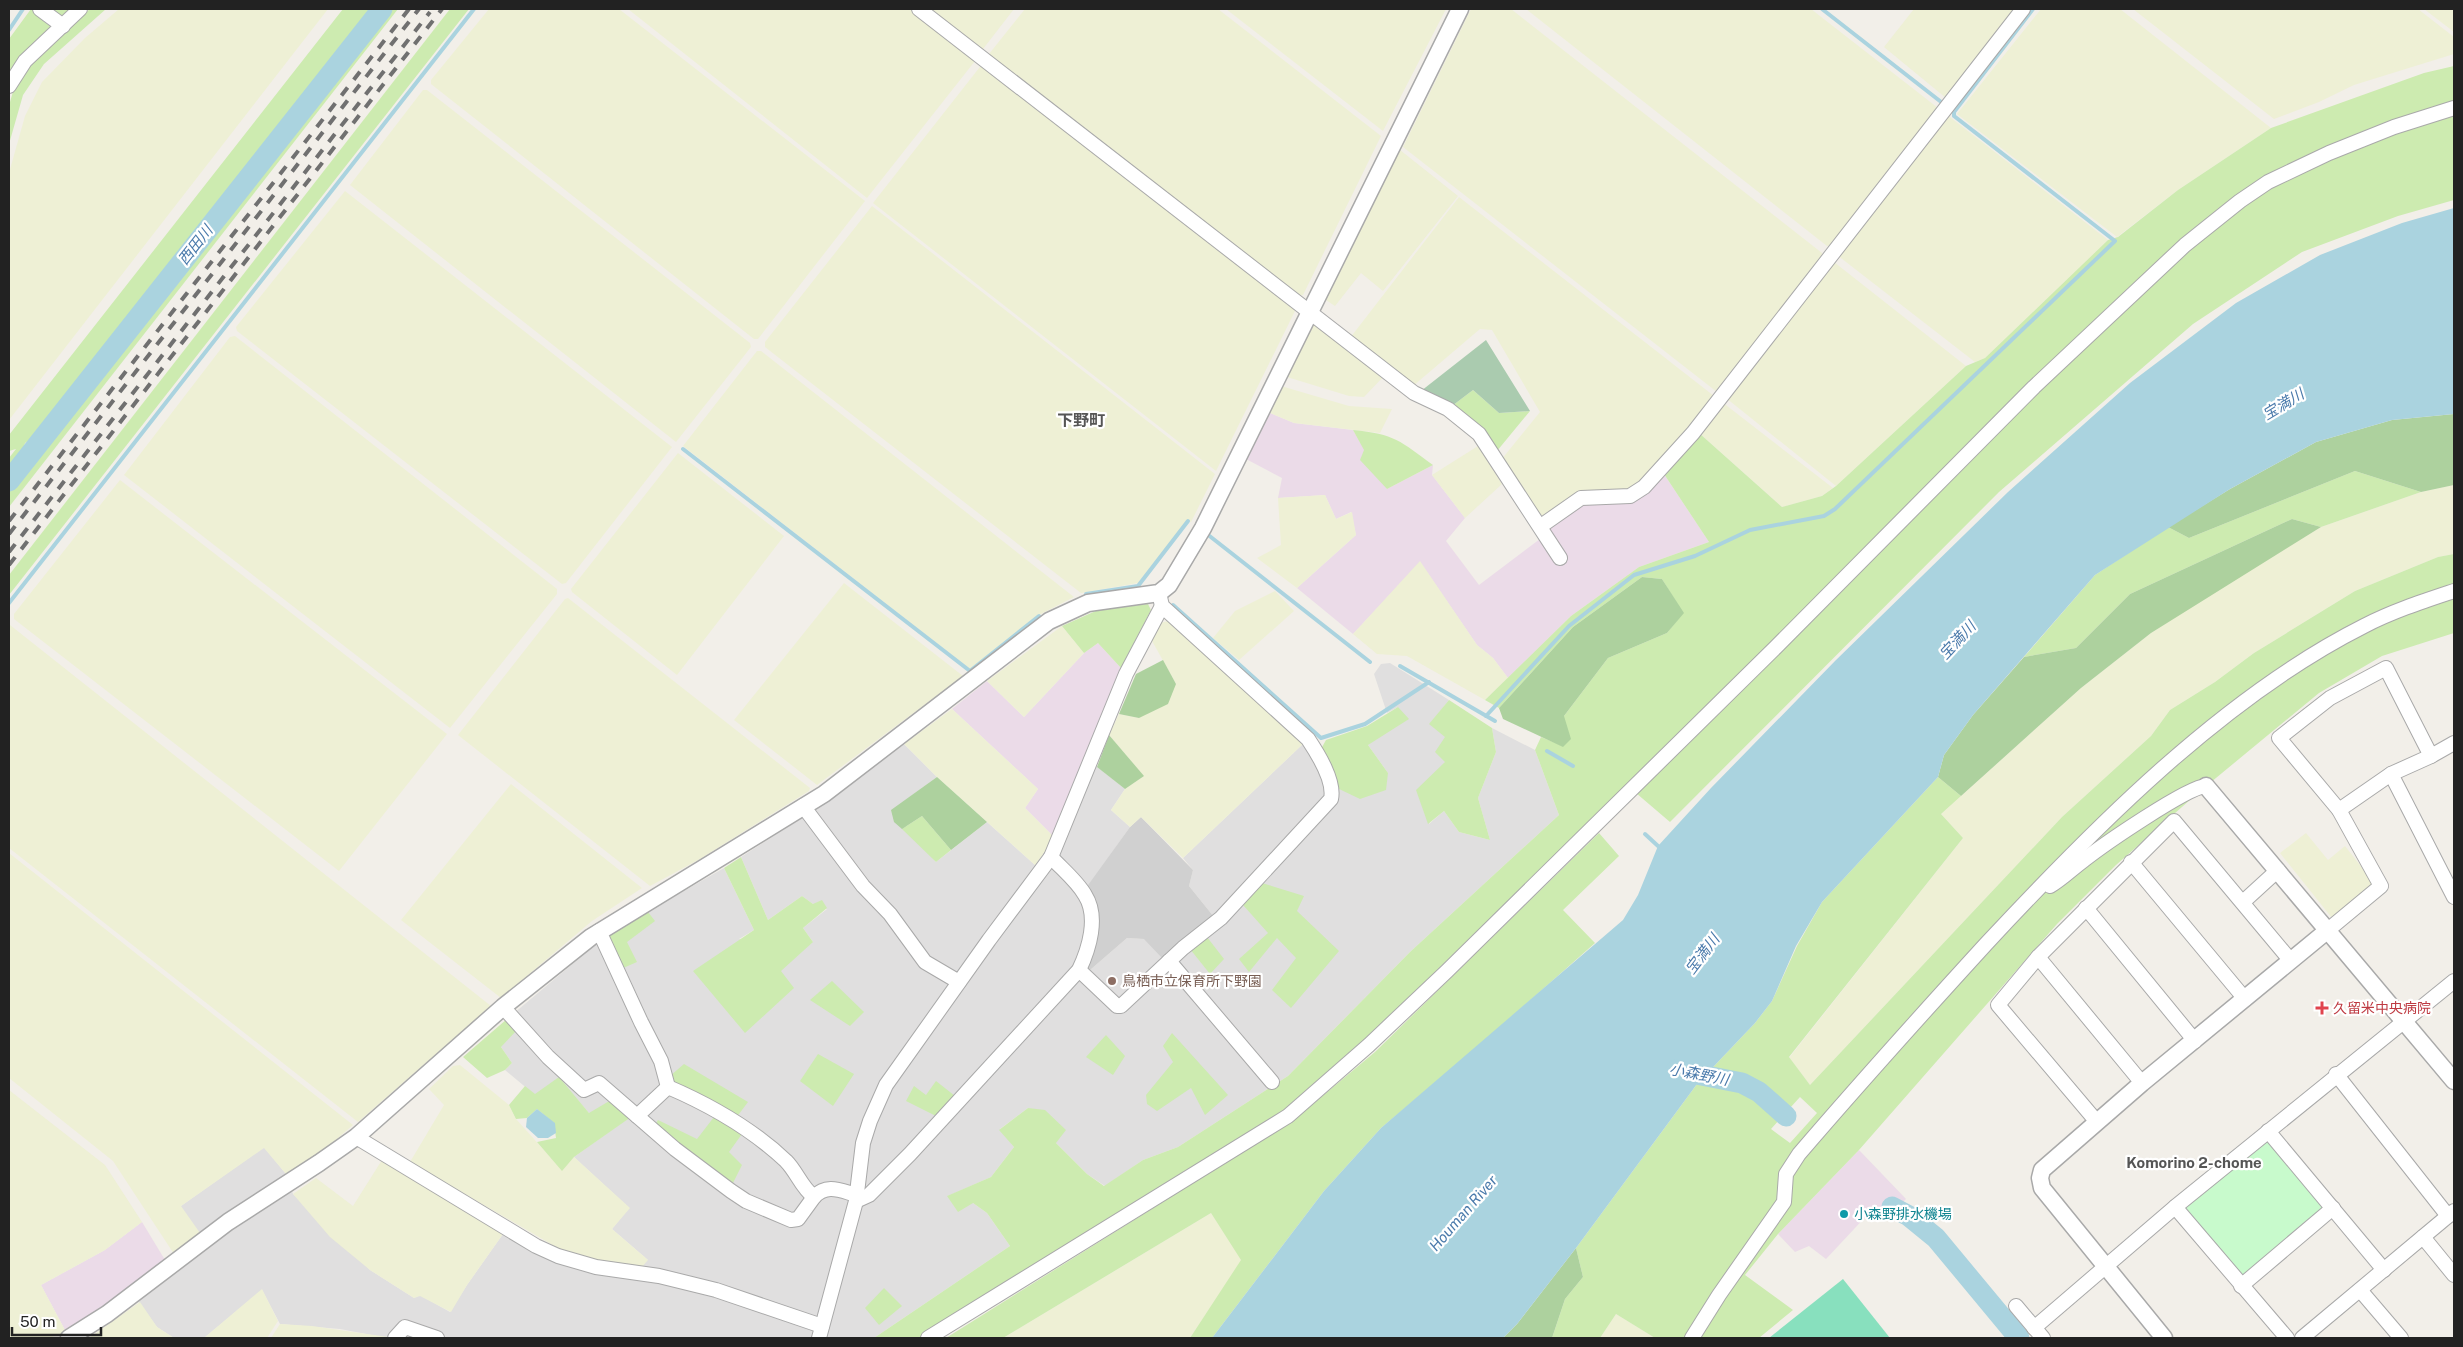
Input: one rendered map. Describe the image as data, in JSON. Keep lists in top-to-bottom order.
{
  "districts": ["下野町", "Komorino 2-chome"],
  "water": [
    "西田川",
    "宝満川",
    "小森野川",
    "Houman River"
  ],
  "places": {
    "other": ["鳥栖市立保育所下野園", "小森野排水機場"],
    "health": ["久留米中央病院"]
  },
  "scale_bar": "50 m"
}
